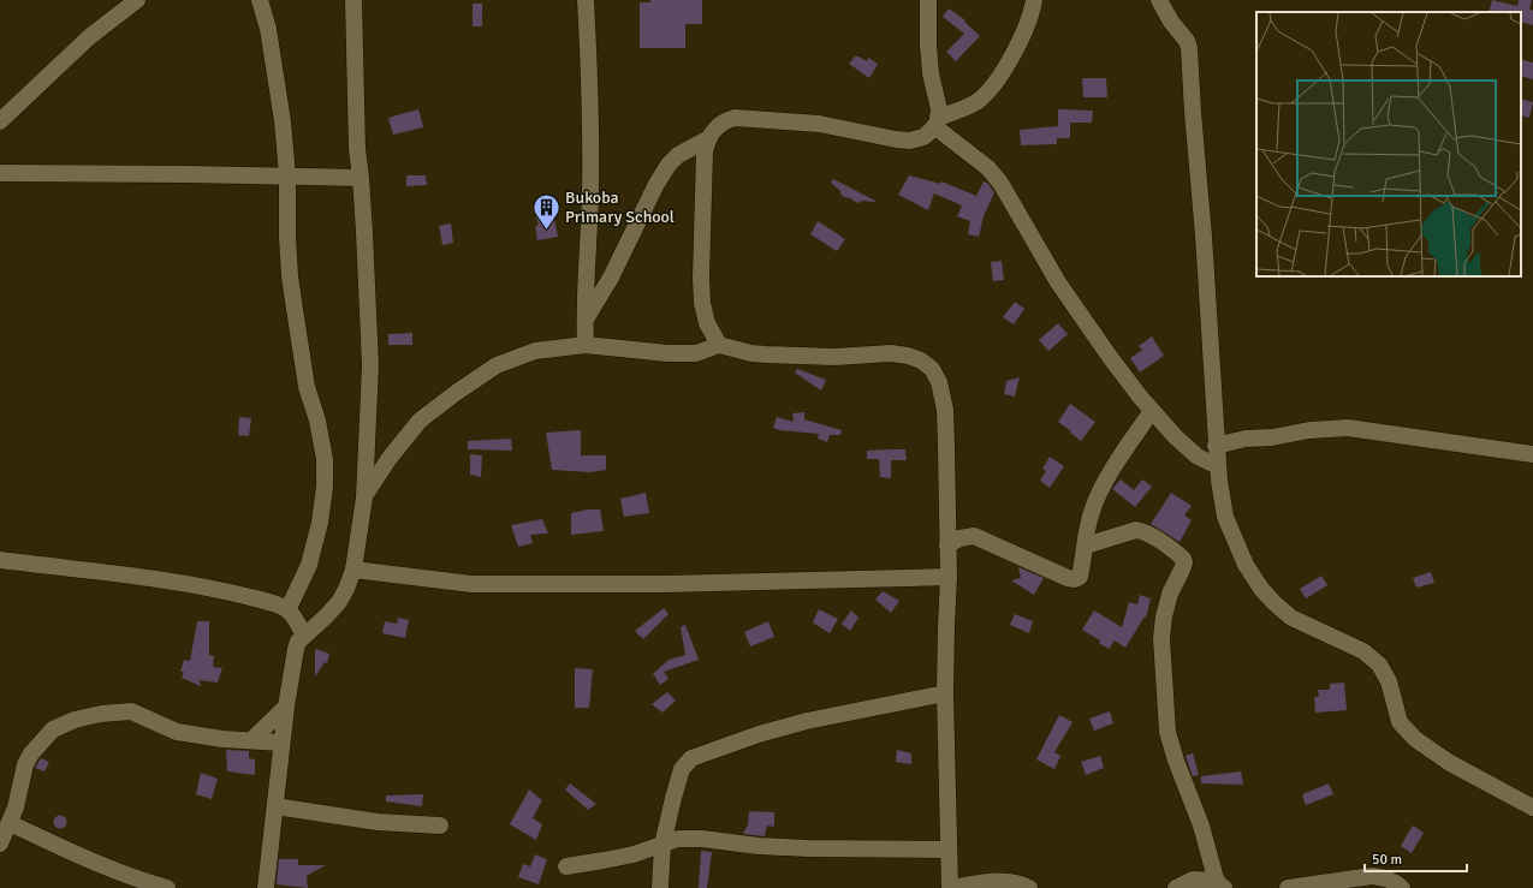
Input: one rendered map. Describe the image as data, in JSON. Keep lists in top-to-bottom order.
{
  "places": {
    "building": ["Bukoba Primary School"]
  },
  "scale_bar": "50 m"
}
